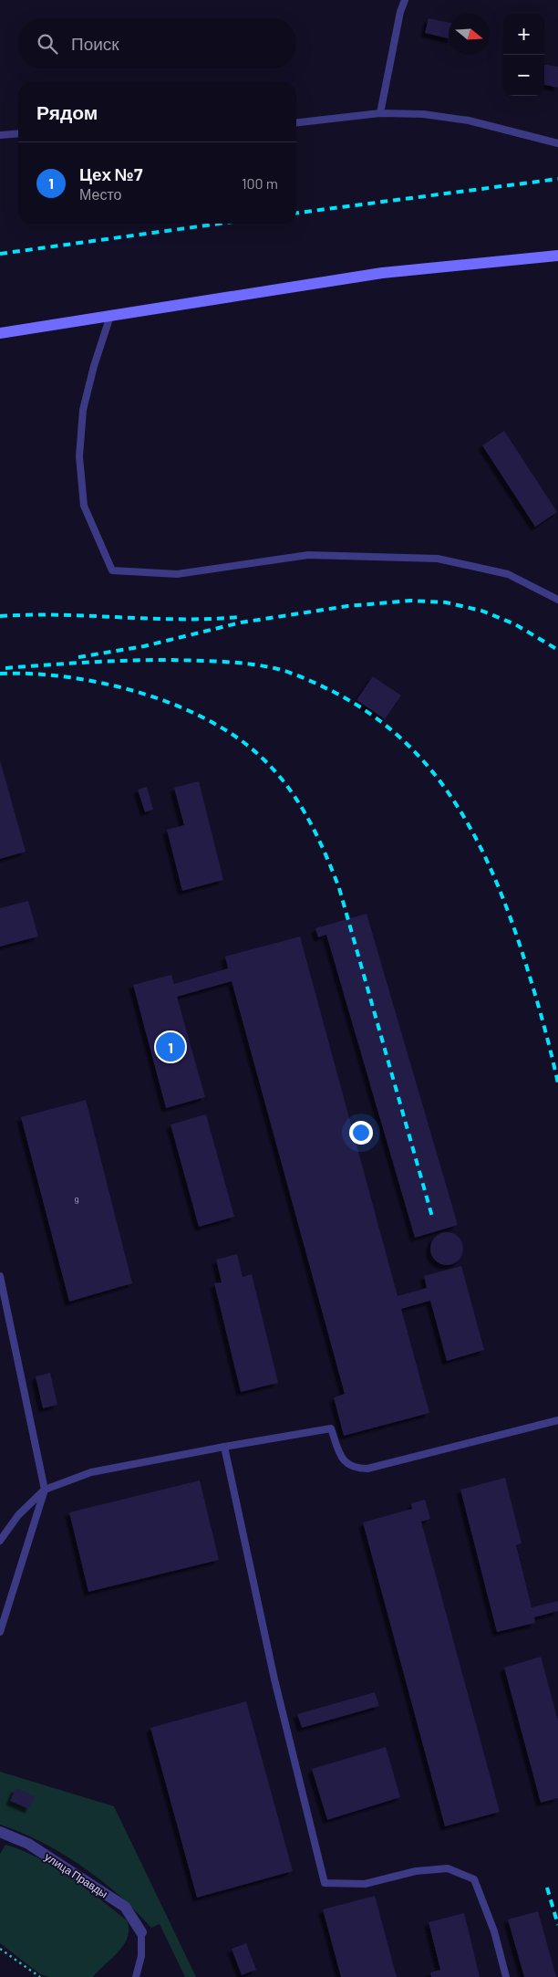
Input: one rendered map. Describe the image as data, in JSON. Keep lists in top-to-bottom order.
{
  "streets": {
    "street": ["улица Правды"]
  },
  "house_numbers": ["9"],
  "north": "right",
  "page": {
    "map_buttons": ["+", "−"],
    "search": "Поиск",
    "heading": "Рядом",
    "list": [
      {
        "mark": "1",
        "name": "Цех №7",
        "note": "Место",
        "value": "100 m"
      }
    ],
    "pins": "1"
  }
}
